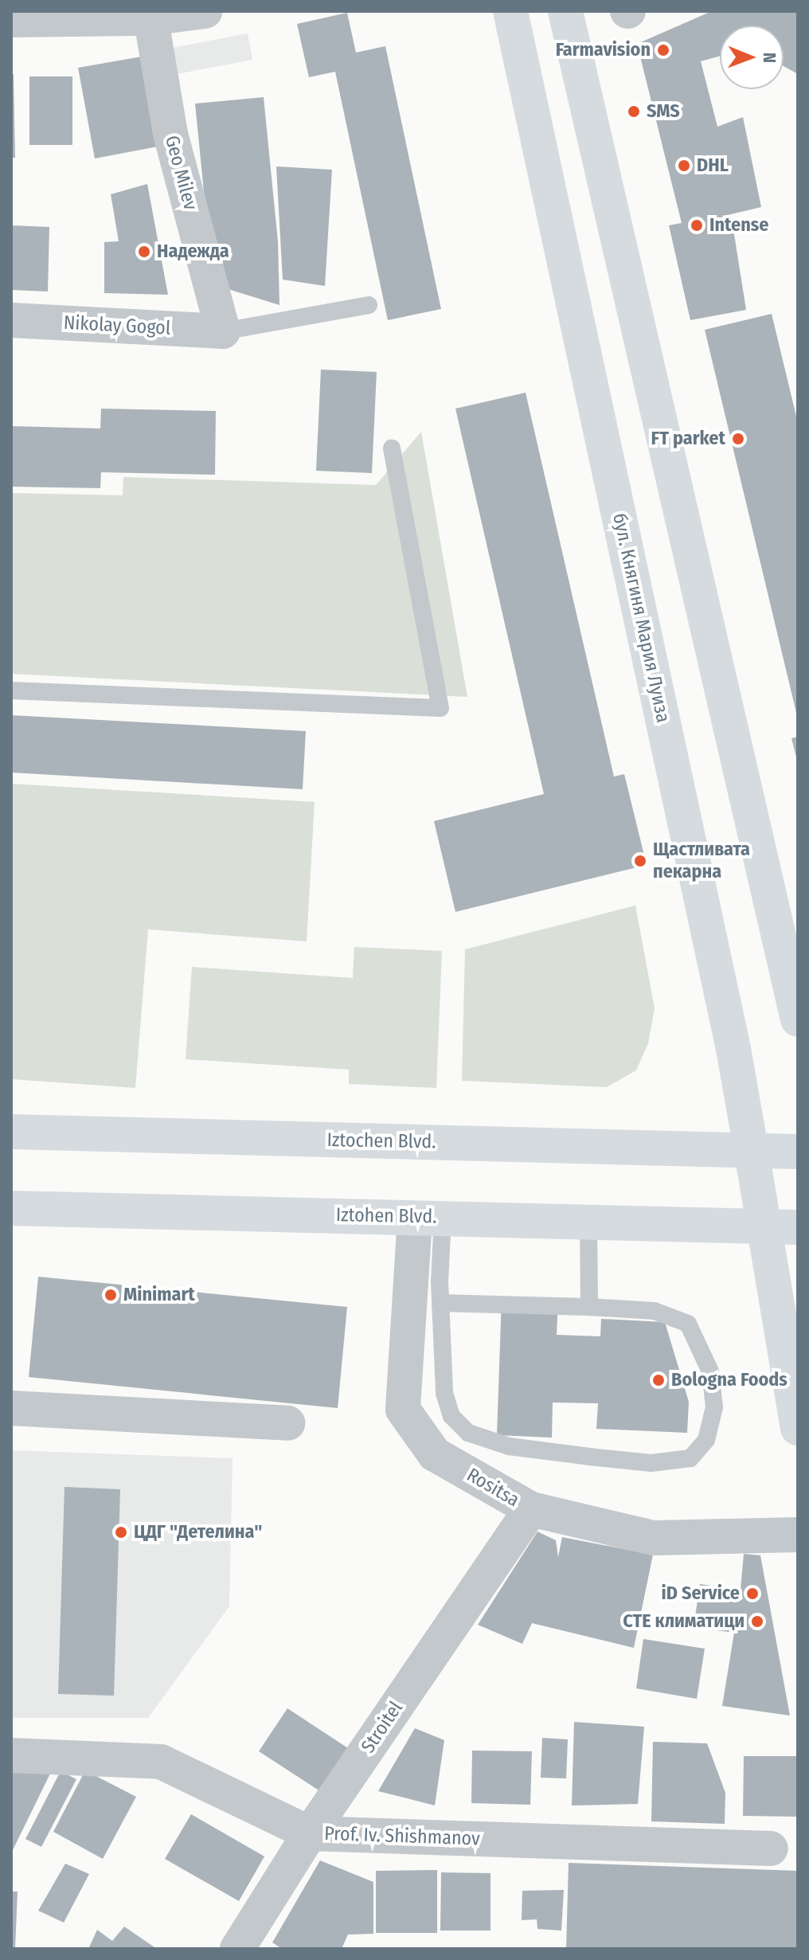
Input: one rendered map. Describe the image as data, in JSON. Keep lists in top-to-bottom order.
{
  "streets": {
    "main road": ["бул. Княгиня Мария Луиза", "Iztochen Blvd.", "Iztohen Blvd."],
    "street": [
      "Geo Milev",
      "Nikolay Gogol",
      "Rositsa",
      "Stroitel",
      "Prof. Iv. Shishmanov"
    ]
  },
  "crossings": [
    ["Geo Milev", "Nikolay Gogol"],
    ["бул. Княгиня Мария Луиза", "Iztochen Blvd."],
    ["бул. Княгиня Мария Луиза", "Iztohen Blvd."],
    ["Iztohen Blvd.", "Rositsa"],
    ["Rositsa", "Stroitel"],
    ["Stroitel", "Prof. Iv. Shishmanov"]
  ],
  "places": [
    "Farmavision",
    "SMS",
    "DHL",
    "Intense",
    "Надежда",
    "FT parket",
    "Щастливата пекарна",
    "Minimart",
    "Bologna Foods",
    "ЦДГ \"Детелина\"",
    "iD Service",
    "СТЕ климатици"
  ],
  "north": "right"
}
